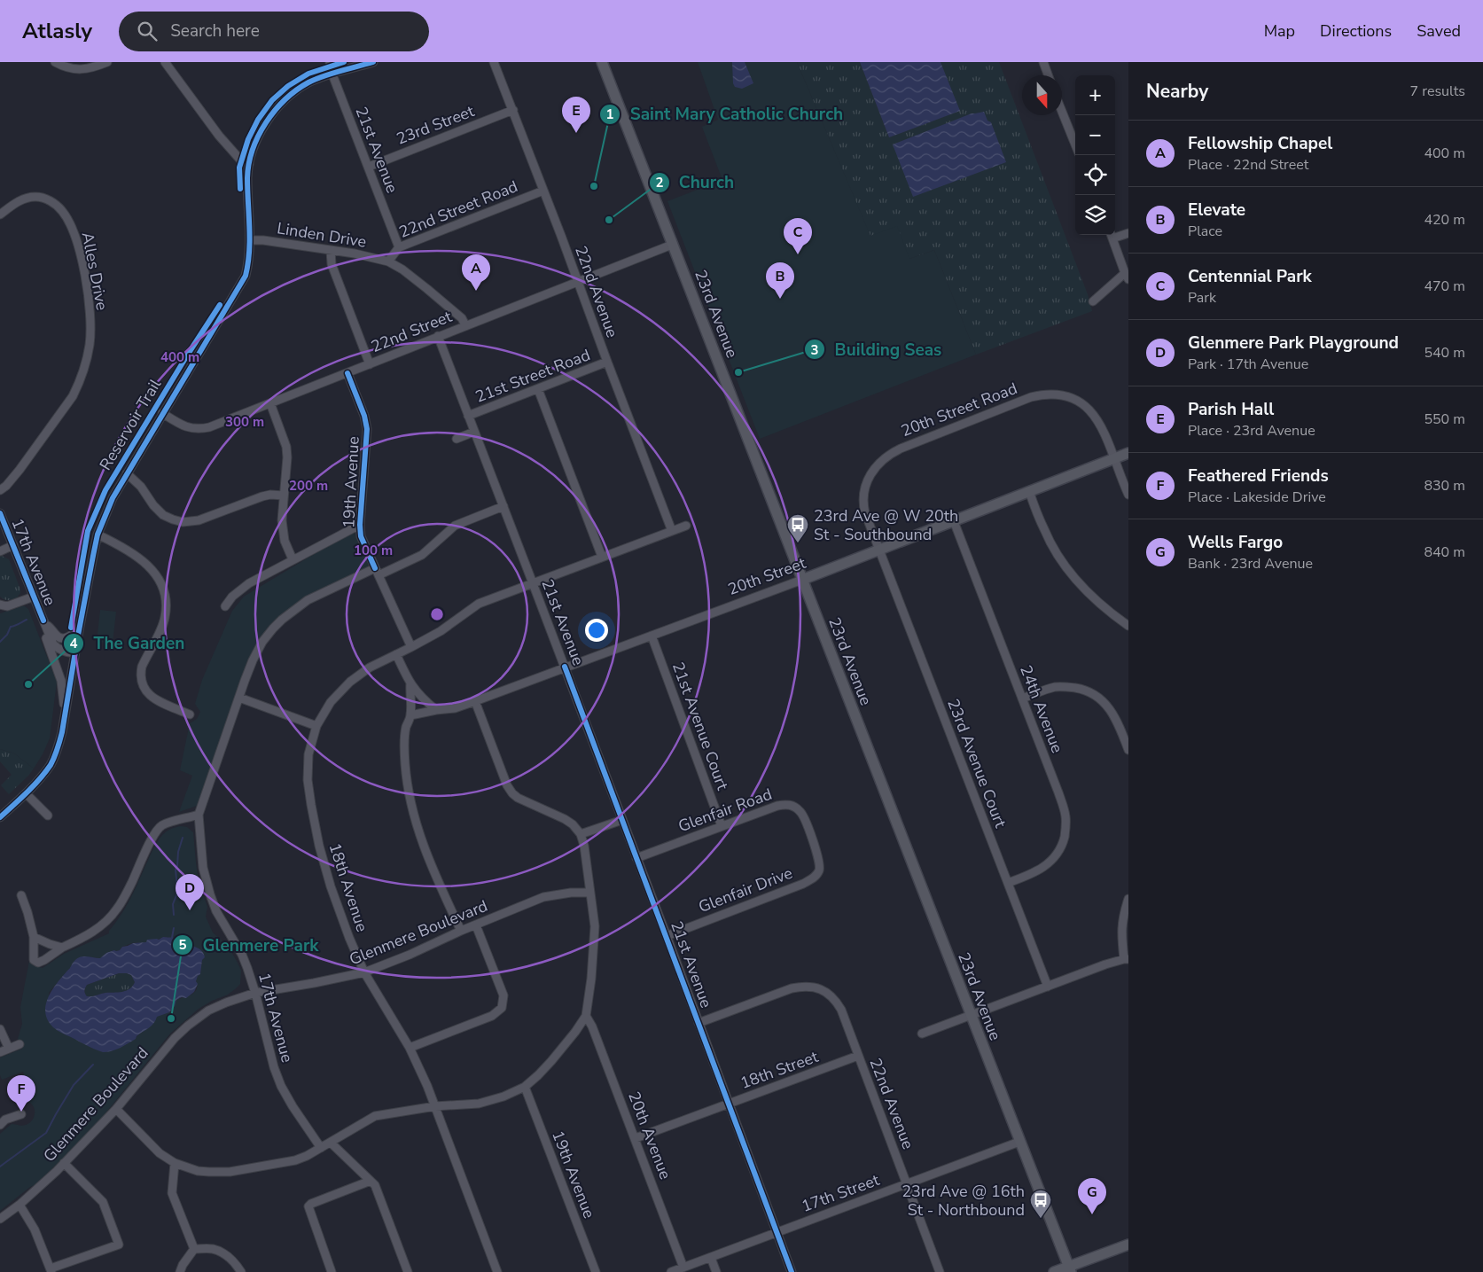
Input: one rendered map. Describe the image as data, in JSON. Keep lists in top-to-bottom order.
{
  "streets": {
    "main road": ["23rd Avenue", "20th Street"],
    "street": [
      "23rd Street",
      "21st Avenue",
      "22nd Street Road",
      "Linden Drive",
      "Alles Drive",
      "22nd Avenue",
      "22nd Street",
      "21st Street Road",
      "20th Street Road",
      "19th Avenue",
      "17th Avenue",
      "24th Avenue",
      "21st Avenue Court",
      "23rd Avenue Court",
      "Glenfair Road",
      "18th Avenue",
      "Glenfair Drive",
      "Glenmere Boulevard",
      "18th Street",
      "20th Avenue",
      "17th Street"
    ],
    "cycle path": ["Reservoir Trail"]
  },
  "crossings": [
    ["23rd Street", "21st Avenue"],
    ["23rd Street", "22nd Avenue"],
    ["21st Avenue", "22nd Street Road"],
    ["21st Avenue", "22nd Avenue"],
    ["21st Avenue", "22nd Street"],
    ["21st Avenue", "21st Street Road"],
    ["21st Avenue", "17th Avenue"],
    ["21st Avenue", "20th Street"],
    ["21st Avenue", "Glenfair Road"],
    ["21st Avenue", "Glenfair Drive"],
    ["21st Avenue", "18th Street"],
    ["21st Avenue", "17th Street"],
    ["22nd Street Road", "Linden Drive"],
    ["22nd Street Road", "22nd Avenue"],
    ["22nd Avenue", "22nd Street"],
    ["22nd Avenue", "21st Street Road"],
    ["22nd Avenue", "18th Street"],
    ["22nd Avenue", "17th Street"],
    ["23rd Avenue", "22nd Street"],
    ["23rd Avenue", "20th Street"],
    ["23rd Avenue", "17th Street"],
    ["22nd Street", "19th Avenue"],
    ["20th Street Road", "20th Street"],
    ["20th Street Road", "23rd Avenue Court"],
    ["19th Avenue", "17th Avenue"],
    ["17th Avenue", "Glenmere Boulevard"],
    ["20th Street", "24th Avenue"],
    ["20th Street", "21st Avenue Court"],
    ["20th Street", "23rd Avenue Court"],
    ["24th Avenue", "23rd Avenue Court"],
    ["21st Avenue Court", "Glenfair Road"],
    ["Glenfair Road", "Glenfair Drive"],
    ["18th Avenue", "Glenmere Boulevard"],
    ["18th Street", "20th Avenue"],
    ["20th Avenue", "17th Street"]
  ],
  "places": {
    "other": [
      "Saint Mary Catholic Church",
      "Church",
      "Building Seas",
      "The Garden",
      "Glenmere Park"
    ],
    "bus stop": ["23rd Ave @ W 20th St - Southbound", "23rd Ave @ 16th St - Northbound"]
  },
  "north": "bottom",
  "page": {
    "header": "Atlasly",
    "search": "Search here",
    "nav": ["Map", "Directions", "Saved"],
    "heading": ["Nearby", "7 results"],
    "map_buttons": ["+", "−"],
    "pins": [
      "E",
      "C",
      "A",
      "B",
      "D",
      "F",
      "G"
    ],
    "list": [
      {
        "mark": "A",
        "name": "Fellowship Chapel",
        "note": "Place · 22nd Street",
        "value": "400 m"
      },
      {
        "mark": "B",
        "name": "Elevate",
        "note": "Place",
        "value": "420 m"
      },
      {
        "mark": "C",
        "name": "Centennial Park",
        "note": "Park",
        "value": "470 m"
      },
      {
        "mark": "D",
        "name": "Glenmere Park Playground",
        "note": "Park · 17th Avenue",
        "value": "540 m"
      },
      {
        "mark": "E",
        "name": "Parish Hall",
        "note": "Place · 23rd Avenue",
        "value": "550 m"
      },
      {
        "mark": "F",
        "name": "Feathered Friends",
        "note": "Place · Lakeside Drive",
        "value": "830 m"
      },
      {
        "mark": "G",
        "name": "Wells Fargo",
        "note": "Bank · 23rd Avenue",
        "value": "840 m"
      }
    ]
  },
  "rings": [
    "400 m",
    "300 m",
    "200 m",
    "100 m"
  ]
}
